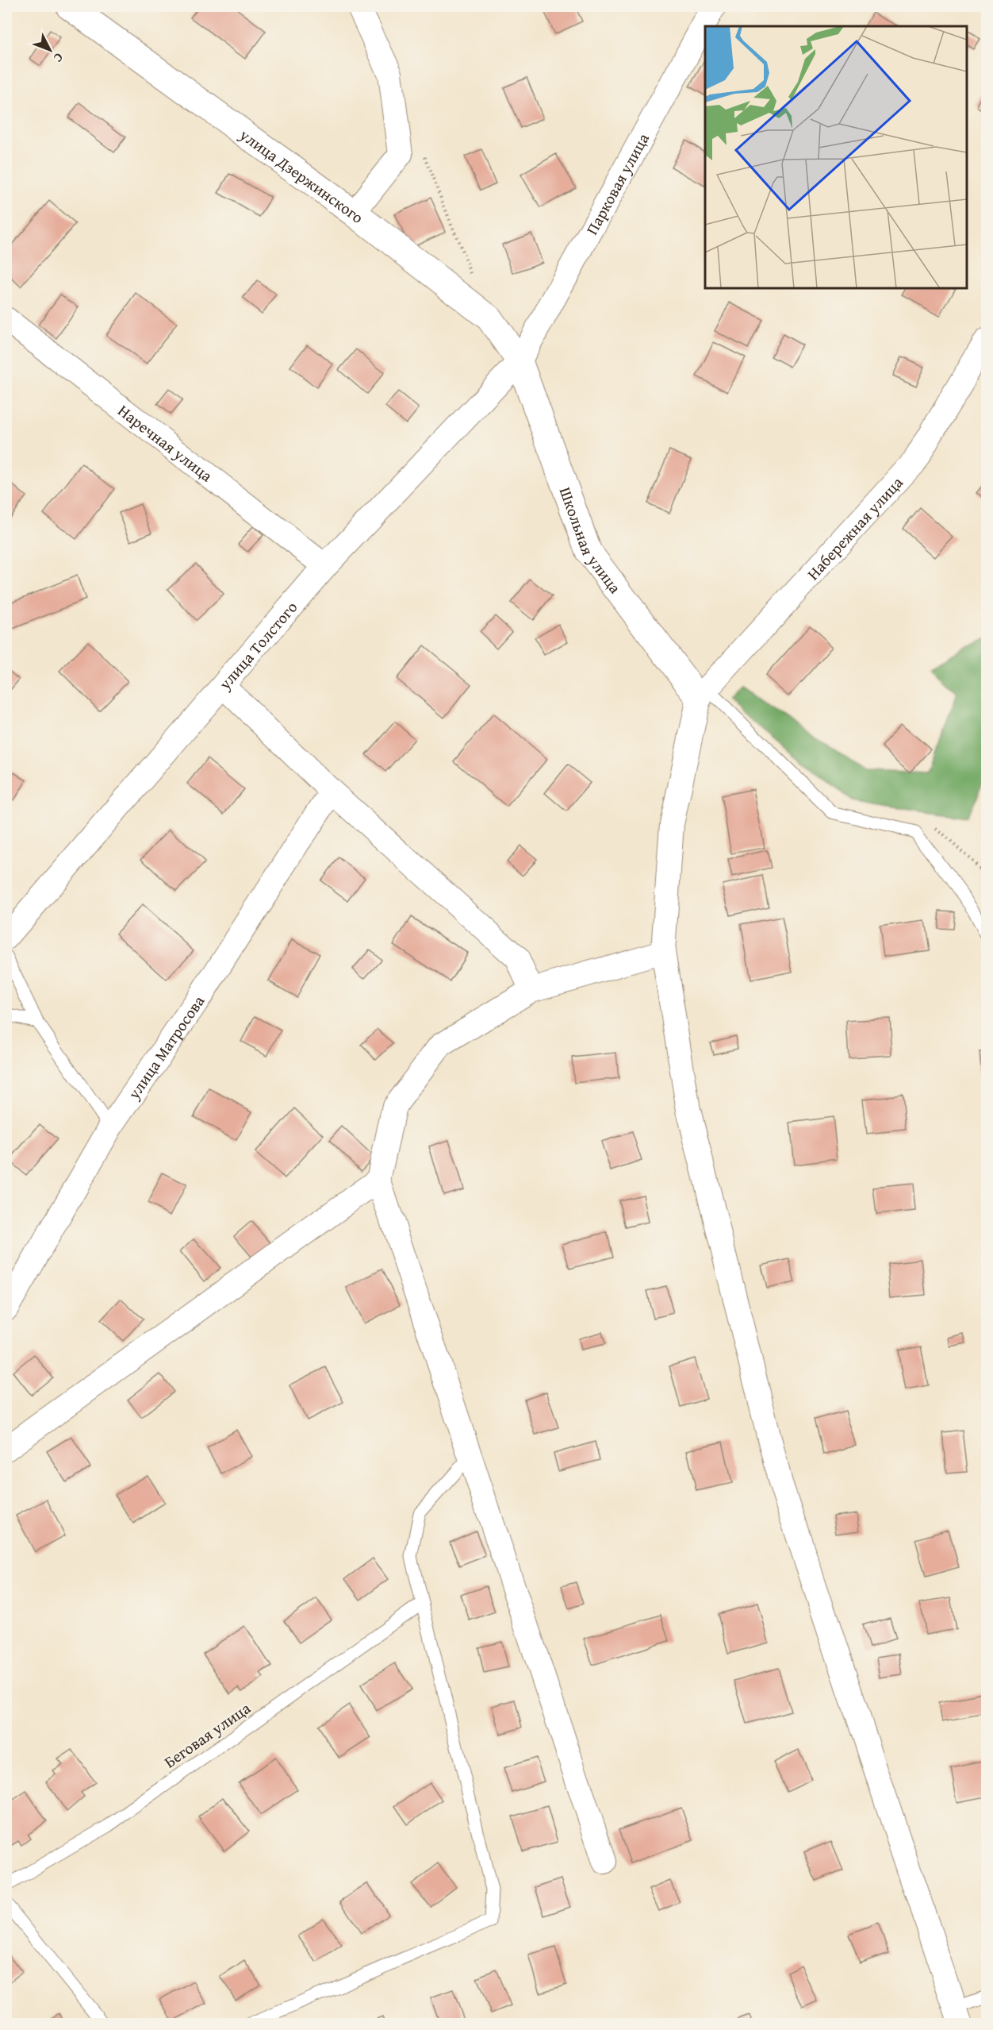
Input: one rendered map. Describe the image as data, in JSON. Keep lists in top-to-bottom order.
{
  "streets": {
    "street": [
      "улица Дзержинского",
      "Парковая улица",
      "Наречная улица",
      "Набережная улица",
      "Школьная улица",
      "улица Толстого",
      "улица Матросова"
    ],
    "lane": ["Беговая улица"]
  },
  "crossings": [
    ["улица Дзержинского", "Парковая улица"],
    ["улица Дзержинского", "Школьная улица"],
    ["улица Дзержинского", "улица Толстого"],
    ["Парковая улица", "Школьная улица"],
    ["Парковая улица", "улица Толстого"],
    ["Наречная улица", "улица Толстого"],
    ["Набережная улица", "Школьная улица"],
    ["Школьная улица", "улица Толстого"]
  ],
  "north": "bottom right"
}
